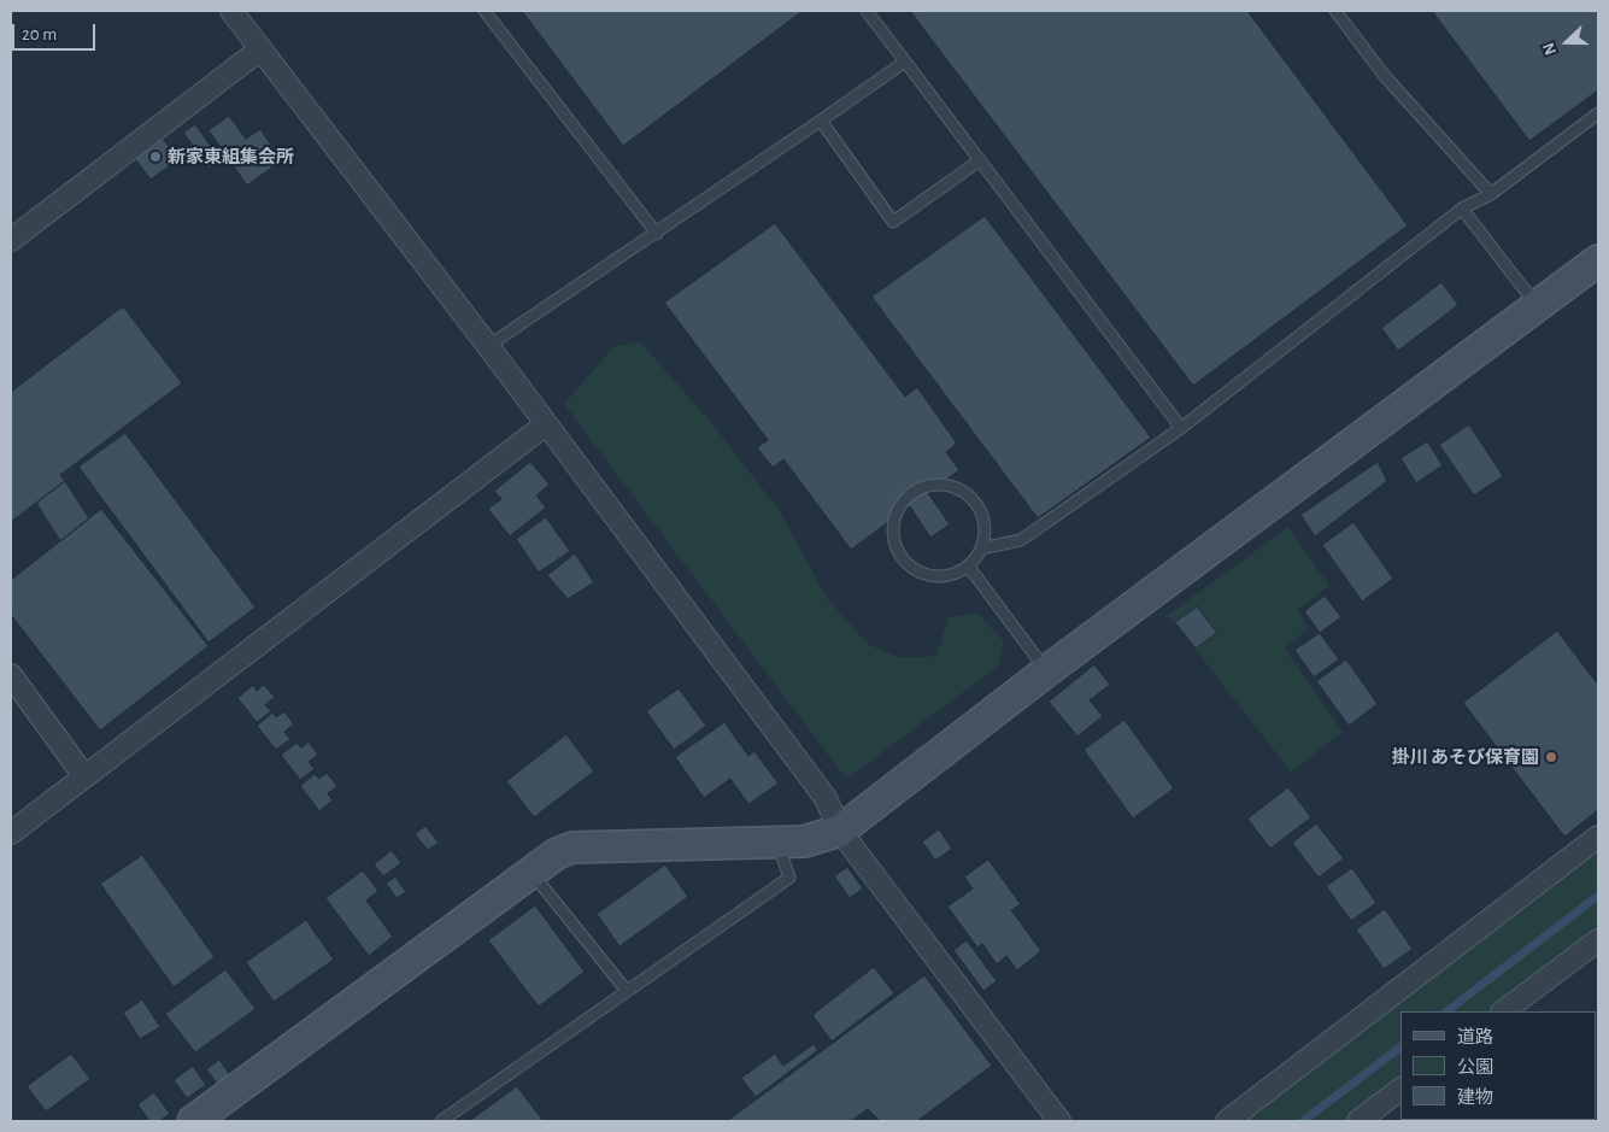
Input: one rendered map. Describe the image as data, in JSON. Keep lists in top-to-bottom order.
{
  "places": ["新家東組集会所", "掛川 あそび保育園"],
  "legend": ["道路", "公園", "建物"],
  "scale_bar": "20 m",
  "north": "left"
}
